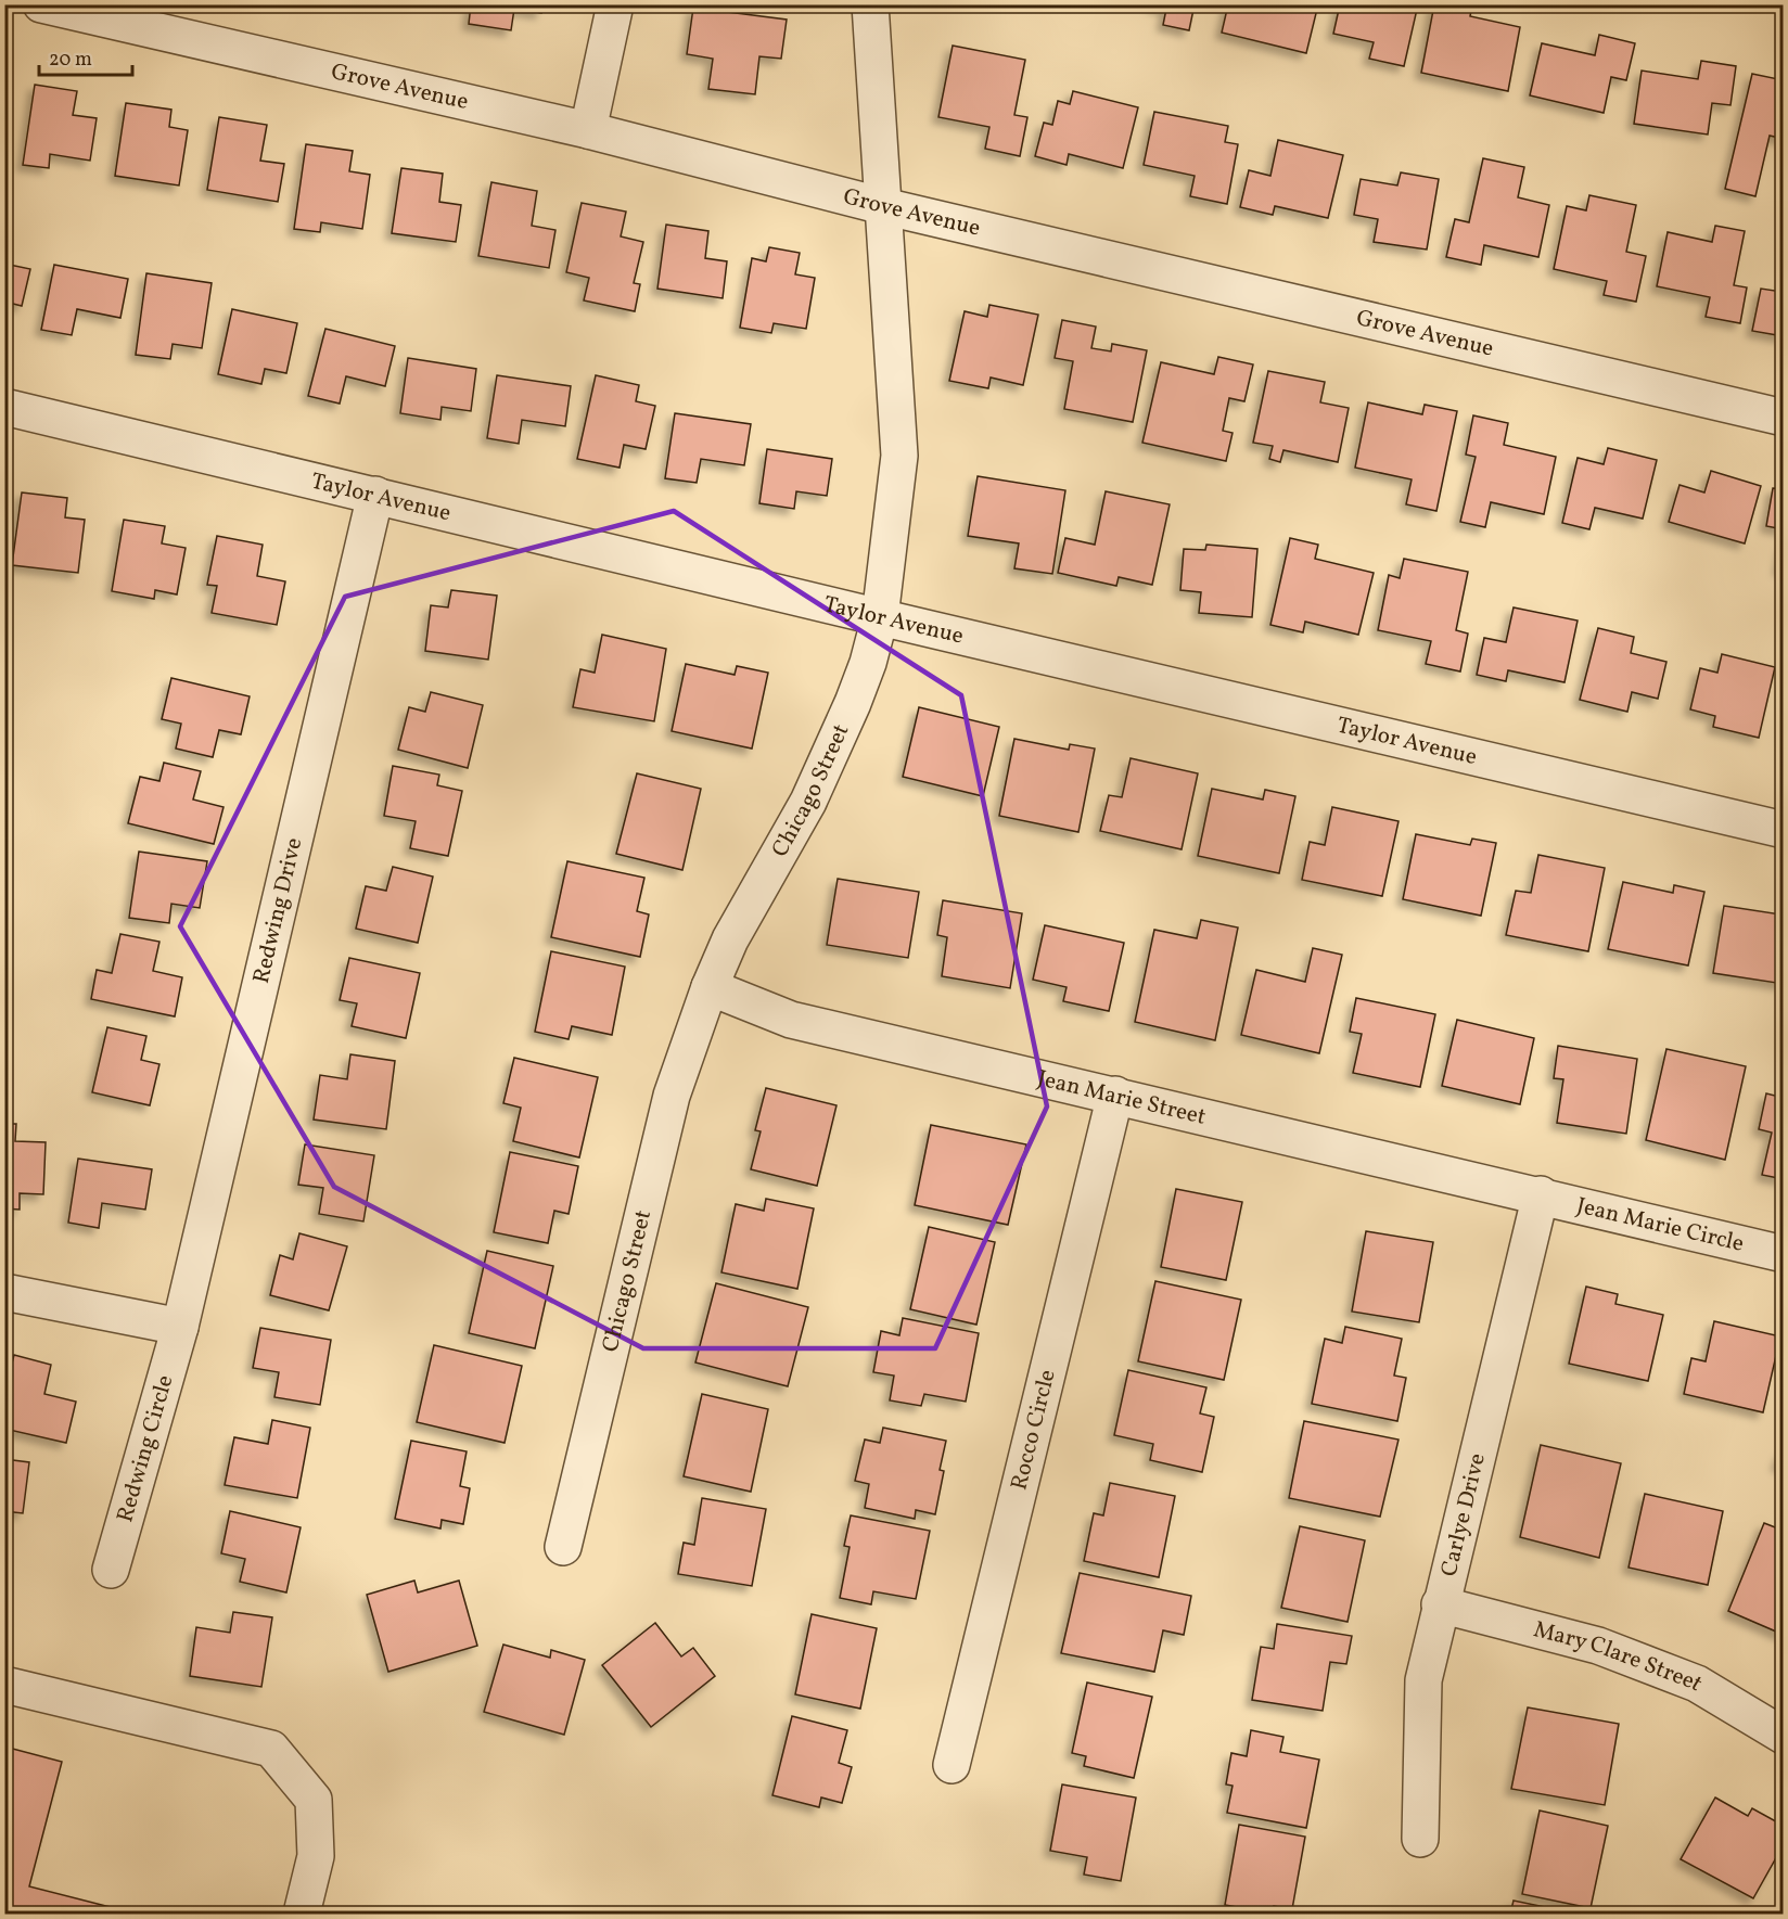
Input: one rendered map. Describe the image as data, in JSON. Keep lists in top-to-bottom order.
{
  "streets": {
    "street": [
      "Grove Avenue",
      "Taylor Avenue",
      "Chicago Street",
      "Redwing Drive",
      "Jean Marie Street",
      "Jean Marie Circle",
      "Rocco Circle",
      "Redwing Circle",
      "Carlye Drive",
      "Mary Clare Street"
    ]
  },
  "crossings": [
    ["Grove Avenue", "Chicago Street"],
    ["Taylor Avenue", "Chicago Street"],
    ["Taylor Avenue", "Redwing Drive"],
    ["Chicago Street", "Jean Marie Street"],
    ["Redwing Drive", "Redwing Circle"],
    ["Jean Marie Street", "Jean Marie Circle"],
    ["Jean Marie Street", "Rocco Circle"],
    ["Jean Marie Street", "Carlye Drive"],
    ["Jean Marie Circle", "Carlye Drive"],
    ["Carlye Drive", "Mary Clare Street"]
  ],
  "scale_bar": "20 m"
}
